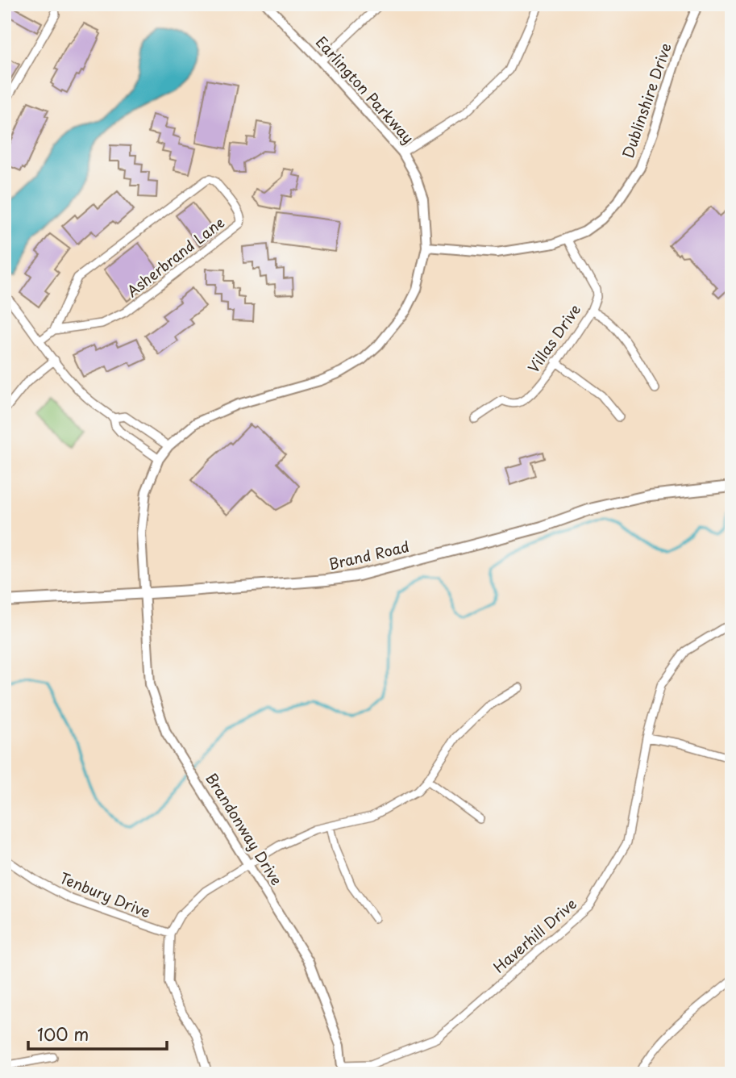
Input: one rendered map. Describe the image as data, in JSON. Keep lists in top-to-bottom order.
{
  "streets": {
    "main road": ["Brand Road"],
    "street": [
      "Earlington Parkway",
      "Dublinshire Drive",
      "Asherbrand Lane",
      "Villas Drive",
      "Brandonway Drive",
      "Tenbury Drive",
      "Haverhill Drive"
    ]
  },
  "crossings": [
    ["Earlington Parkway", "Dublinshire Drive"],
    ["Earlington Parkway", "Brand Road"],
    ["Earlington Parkway", "Brandonway Drive"],
    ["Dublinshire Drive", "Villas Drive"],
    ["Brand Road", "Brandonway Drive"],
    ["Brandonway Drive", "Haverhill Drive"]
  ],
  "scale_bar": "100 m"
}
